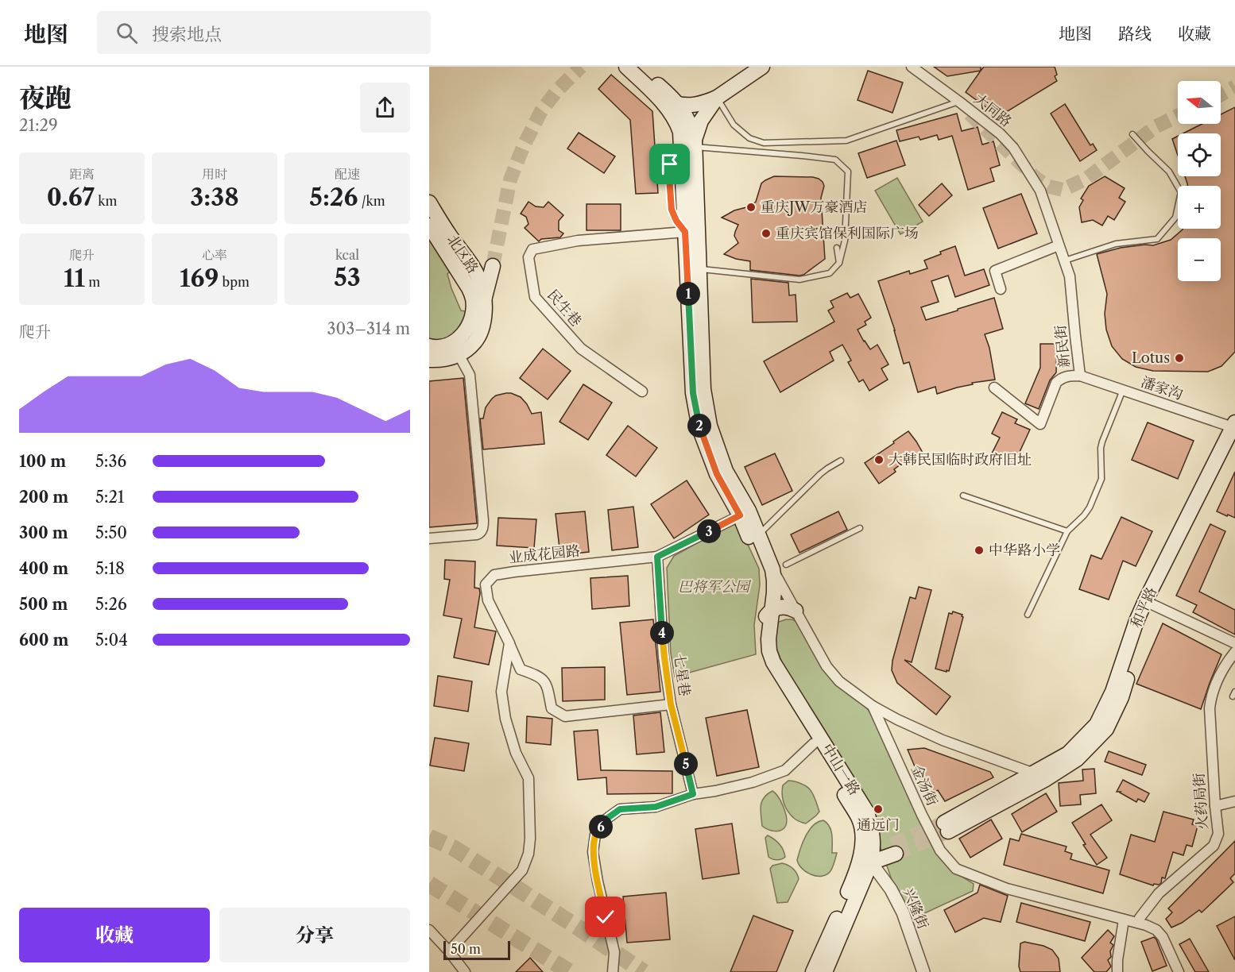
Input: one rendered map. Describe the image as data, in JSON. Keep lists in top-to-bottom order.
{
  "streets": {
    "main road": ["北区路", "和平路", "中山一路"],
    "street": [
      "大同路",
      "民生巷",
      "新民街",
      "潘家沟",
      "业成花园路",
      "七星巷",
      "金汤街",
      "火药局街",
      "兴隆街"
    ]
  },
  "crossings": [
    ["大同路", "新民街"],
    ["新民街", "潘家沟"],
    ["潘家沟", "和平路"],
    ["业成花园路", "七星巷"],
    ["和平路", "火药局街"],
    ["中山一路", "金汤街"],
    ["中山一路", "兴隆街"],
    ["金汤街", "火药局街"]
  ],
  "parks": ["巴将军公园"],
  "places": [
    "重庆JW万豪酒店",
    "重庆宾馆保利国际广场",
    "Lotus",
    "大韩民国临时政府旧址",
    "中华路小学",
    "通远门"
  ],
  "scale_bar": "50 m",
  "north": "left",
  "page": {
    "header": "地图",
    "search": "搜索地点",
    "nav": ["地图", "路线", "收藏"],
    "heading": ["夜跑", "21:29"],
    "map_buttons": ["+", "−"],
    "stats": [
      ["距离", "0.67 km"],
      ["用时", "3:38"],
      ["配速", "5:26 /km"],
      ["爬升", "11 m"],
      ["心率", "169 bpm"],
      ["kcal", "53"]
    ],
    "pins": [
      "1",
      "2",
      "3",
      "4",
      "5",
      "6"
    ],
    "chart": ["爬升", "303–314 m"],
    "list": [
      {
        "name": "100 m",
        "note": "5:36"
      },
      {
        "name": "200 m",
        "note": "5:21"
      },
      {
        "name": "300 m",
        "note": "5:50"
      },
      {
        "name": "400 m",
        "note": "5:18"
      },
      {
        "name": "500 m",
        "note": "5:26"
      },
      {
        "name": "600 m",
        "note": "5:04"
      }
    ],
    "buttons": ["收藏", "分享"],
    "scale": "50 m"
  }
}
